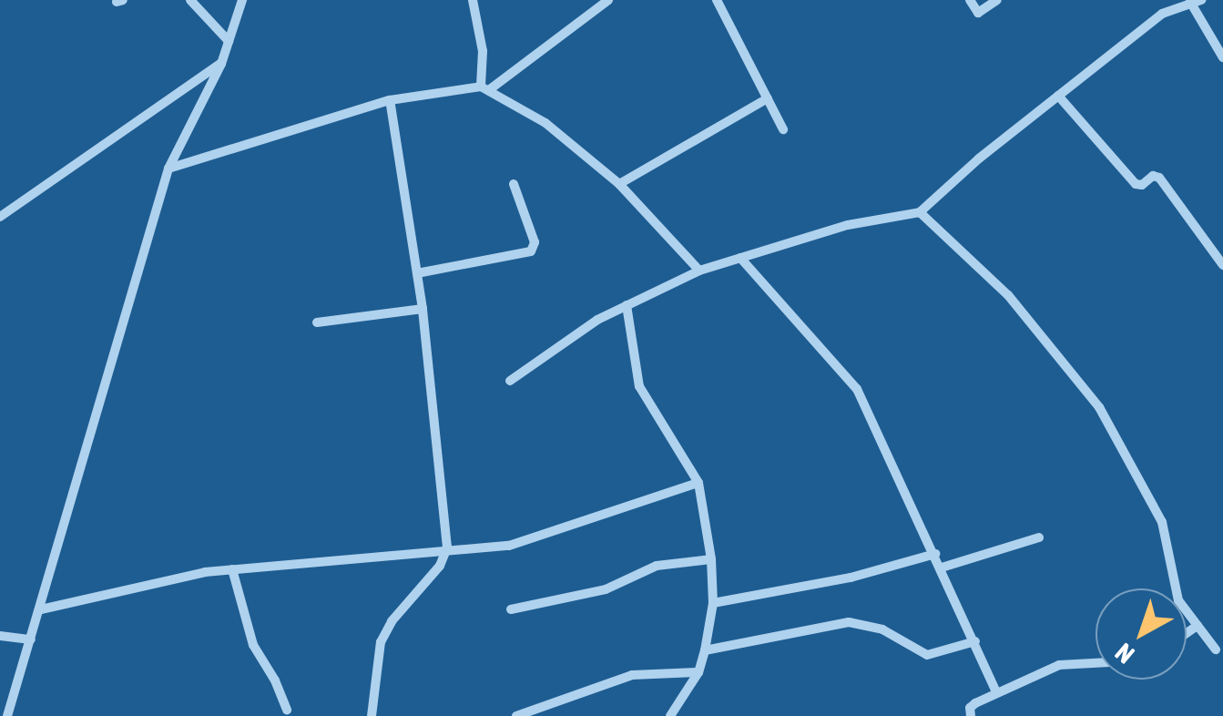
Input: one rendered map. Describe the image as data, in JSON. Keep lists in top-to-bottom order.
{
  "north": "bottom left"
}
